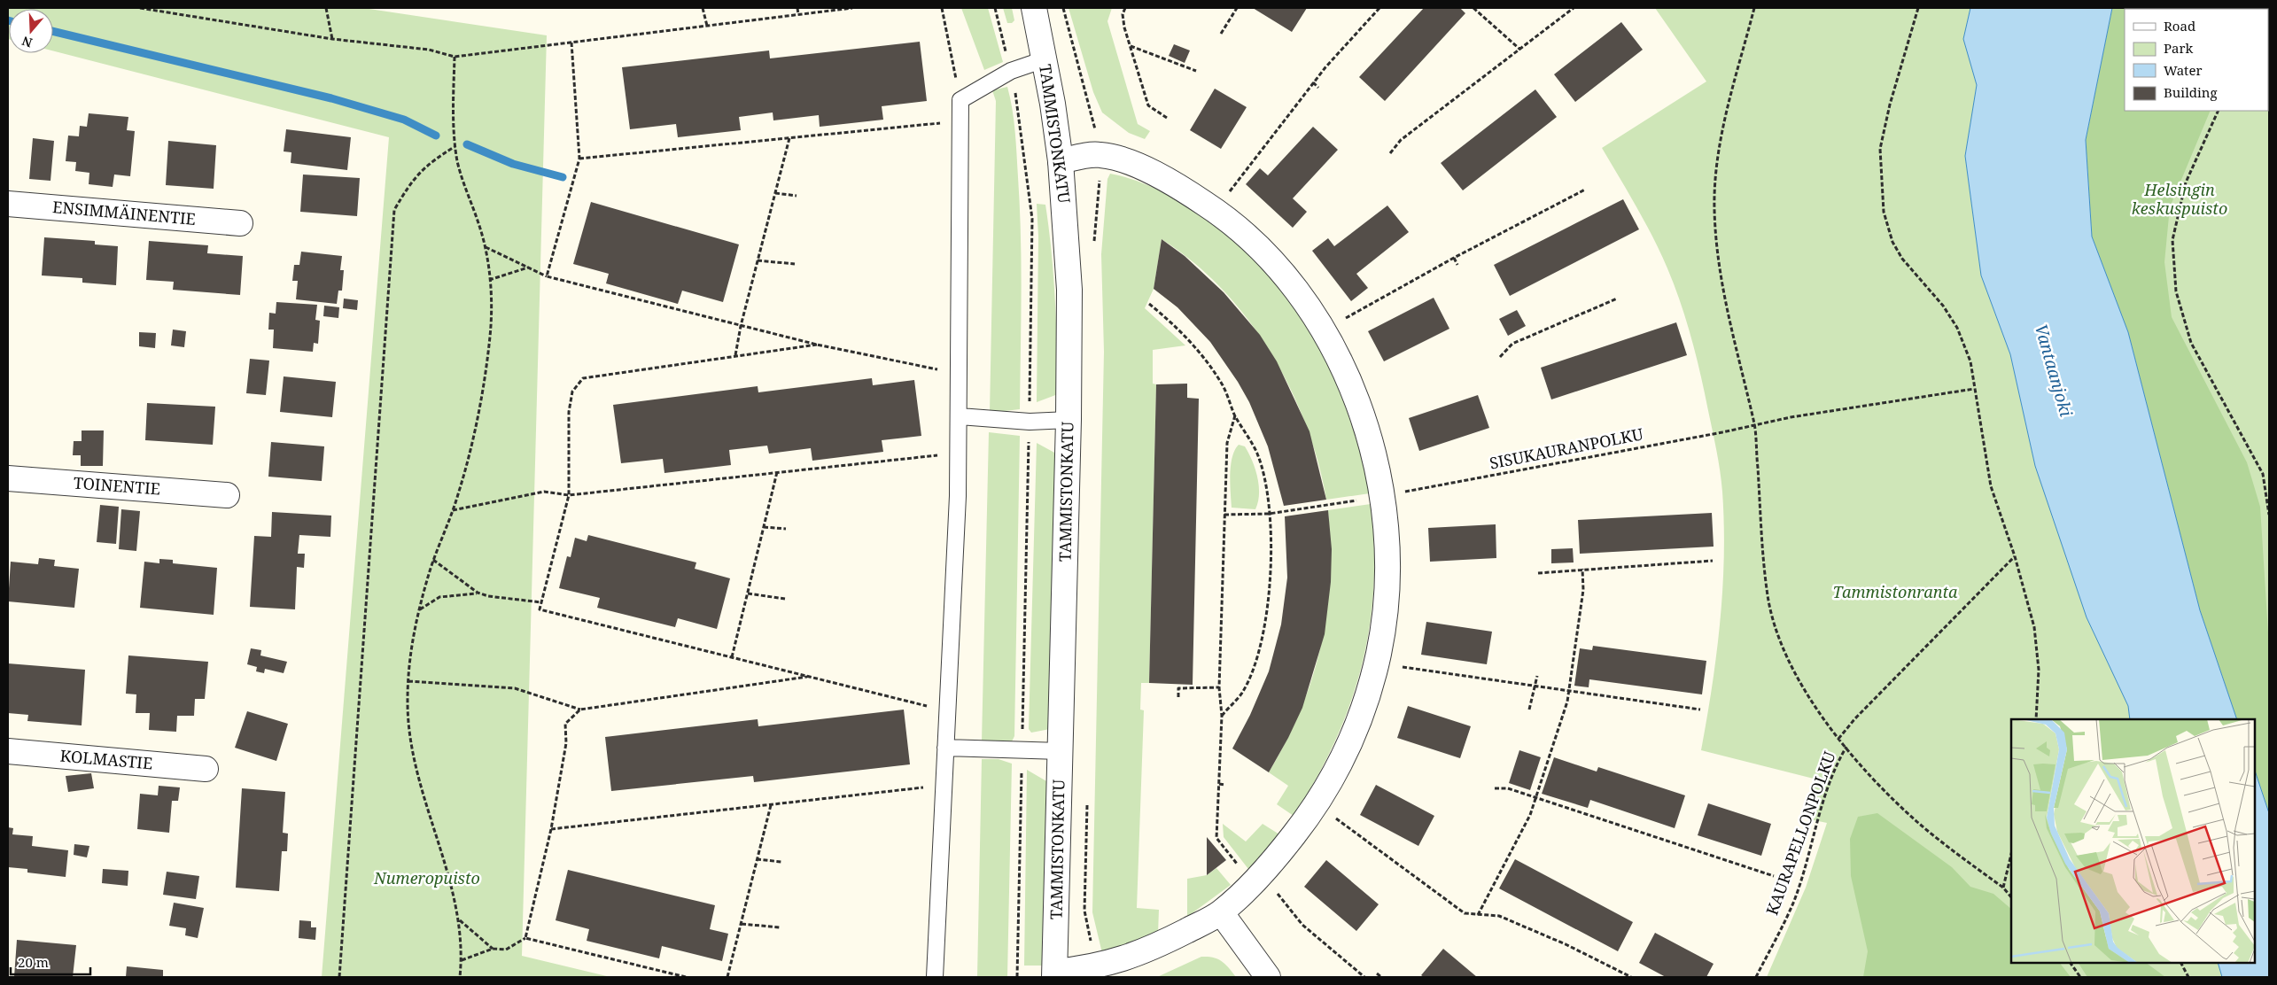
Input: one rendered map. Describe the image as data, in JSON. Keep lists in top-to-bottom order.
{
  "streets": {
    "street": [
      "TAMMISTONKATU",
      "ENSIMMÄINENTIE",
      "TOINENTIE",
      "KOLMASTIE"
    ],
    "path": ["SISUKAURANPOLKU", "KAURAPELLONPOLKU"]
  },
  "water": ["Vantaanjoki"],
  "parks": ["Helsingin keskuspuisto", "Tammistonranta", "Numeropuisto"],
  "legend": [
    "Road",
    "Park",
    "Water",
    "Building"
  ],
  "scale_bar": "20 m",
  "north": "bottom"
}
